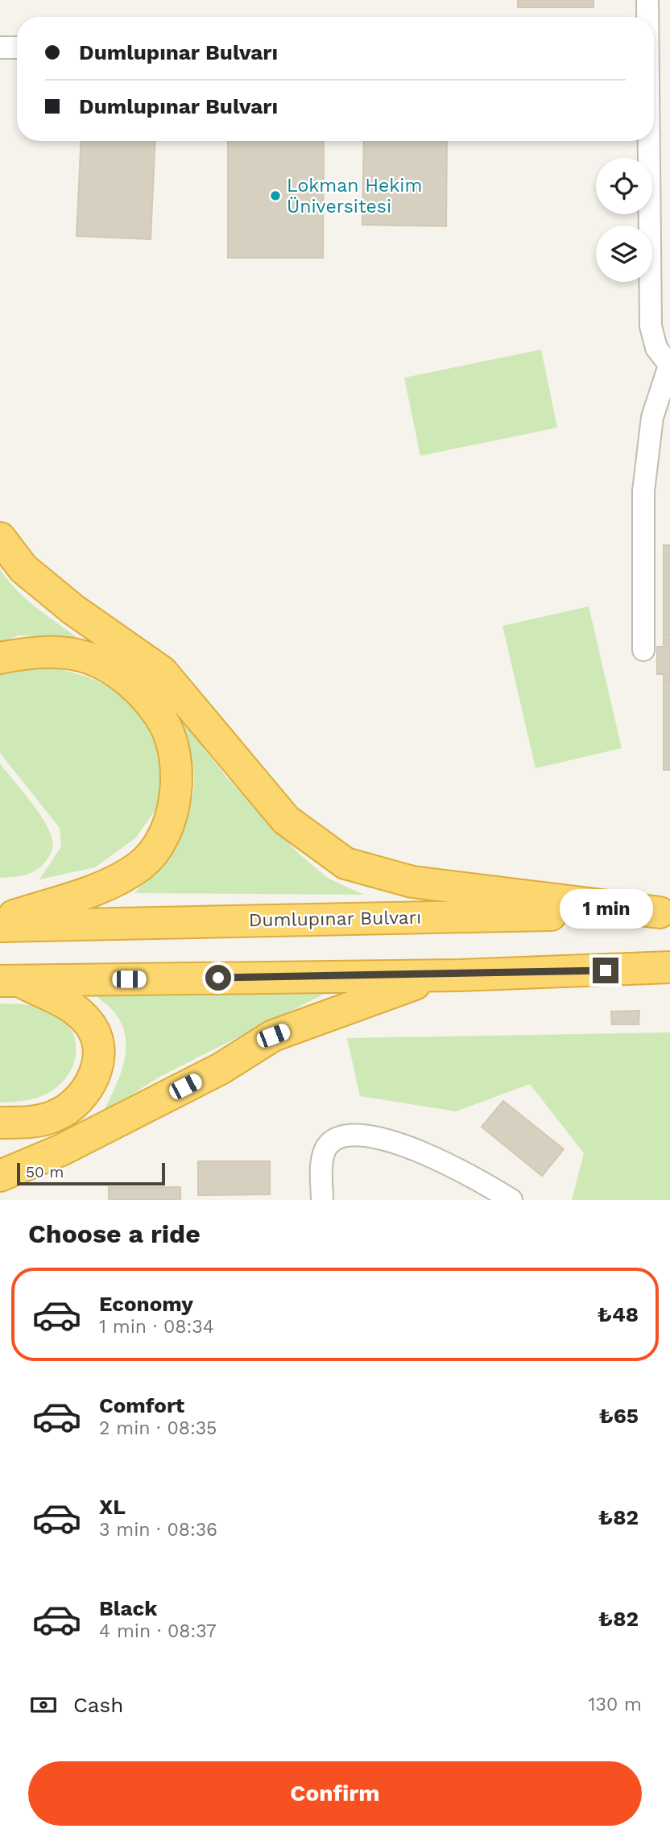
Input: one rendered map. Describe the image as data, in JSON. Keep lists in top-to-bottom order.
{
  "streets": {
    "highway": ["Dumlupınar Bulvarı"]
  },
  "places": ["Lokman Hekim Üniversitesi"],
  "scale_bar": "50 m",
  "page": {
    "banner": ["Dumlupınar Bulvarı", "Dumlupınar Bulvarı"],
    "bubble": "1 min",
    "scale": "50 m",
    "heading": "Choose a ride",
    "list": [
      {
        "name": "Economy",
        "note": "1 min · 08:34",
        "value": "₺48"
      },
      {
        "name": "Comfort",
        "note": "2 min · 08:35",
        "value": "₺65"
      },
      {
        "name": "XL",
        "note": "3 min · 08:36",
        "value": "₺82"
      },
      {
        "name": "Black",
        "note": "4 min · 08:37",
        "value": "₺82"
      }
    ],
    "pay": ["Cash", "130 m"],
    "buttons": "Confirm"
  }
}
